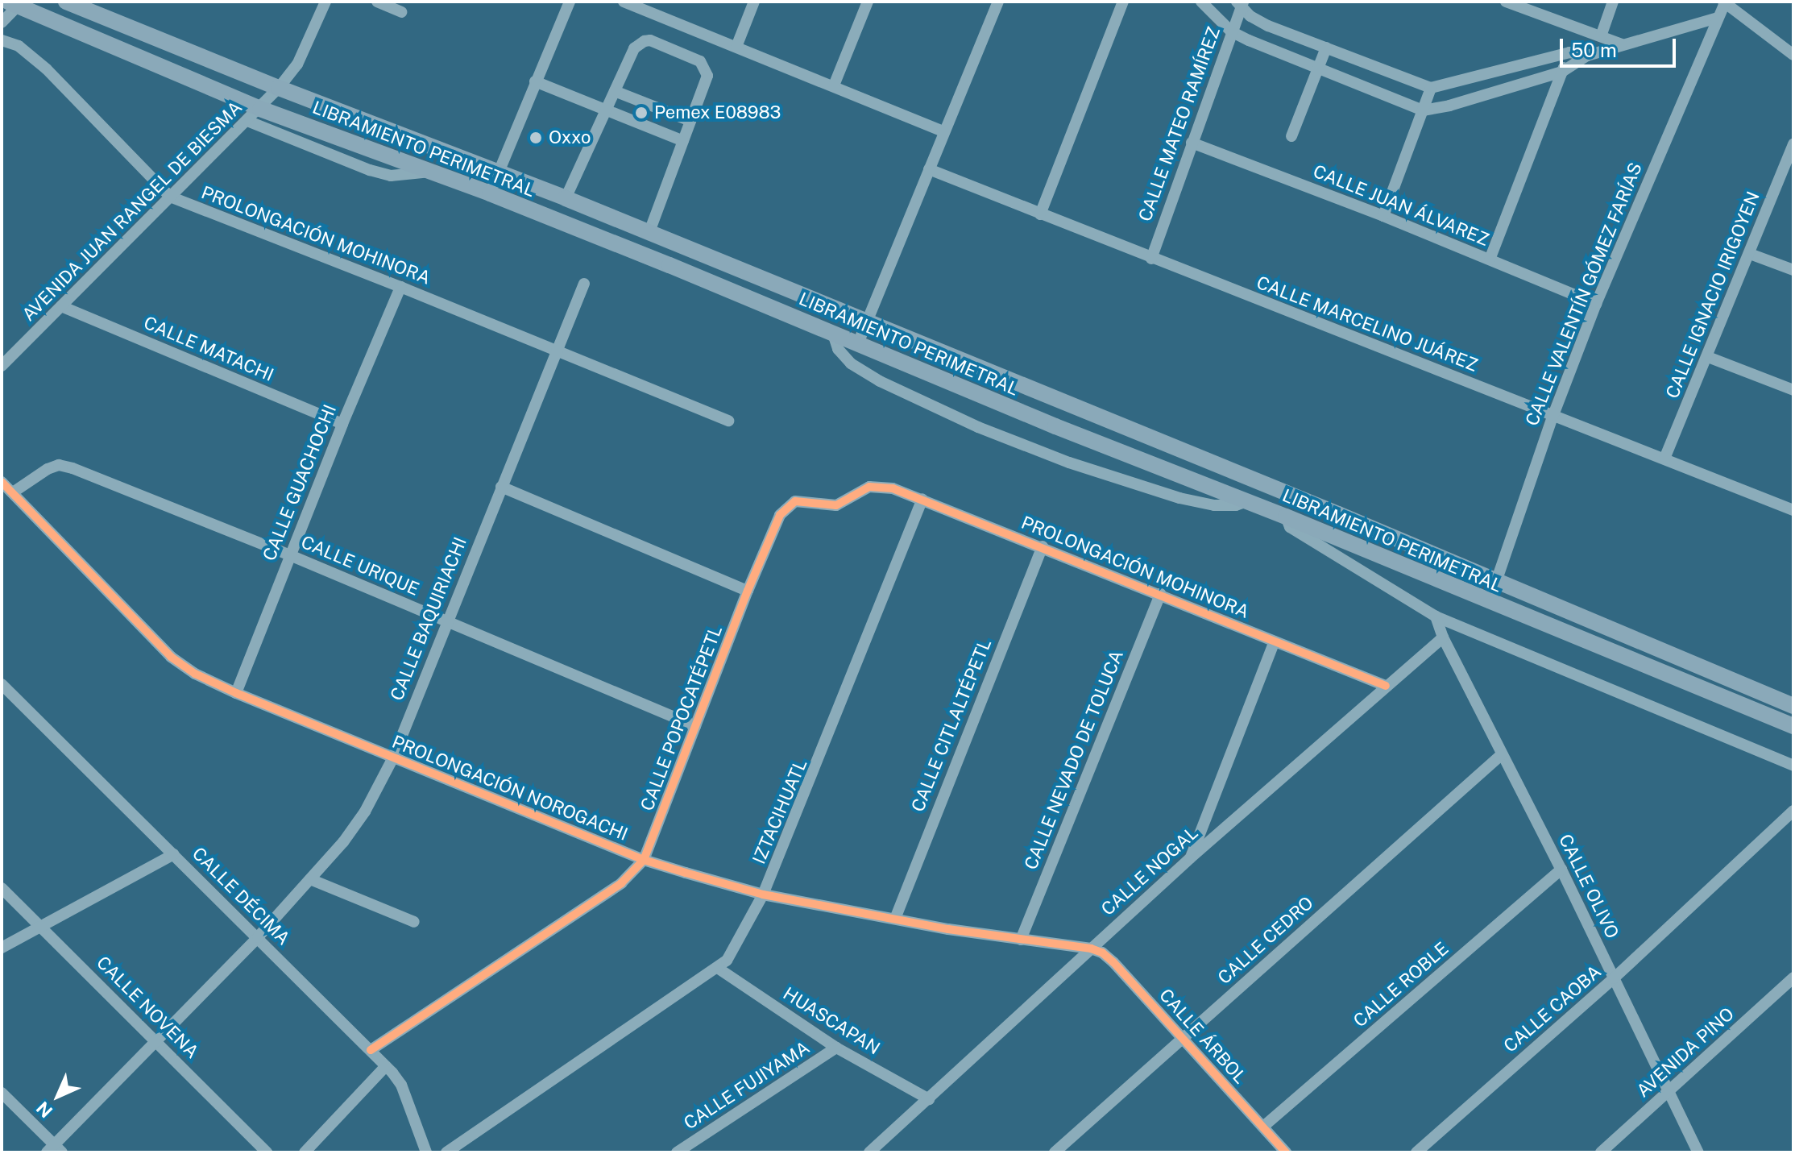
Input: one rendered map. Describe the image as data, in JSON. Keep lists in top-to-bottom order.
{
  "streets": {
    "main road": ["LIBRAMIENTO PERIMETRAL"],
    "street": [
      "CALLE MATEO RAMÍREZ",
      "CALLE JUAN ÁLVAREZ",
      "AVENIDA JUAN RANGEL DE BIESMA",
      "PROLONGACIÓN MOHINORA",
      "CALLE VALENTÍN GÓMEZ FARÍAS",
      "CALLE IGNACIO IRIGOYEN",
      "CALLE MARCELINO JUÁREZ",
      "CALLE MATACHI",
      "CALLE GUACHOCHI",
      "CALLE URIQUE",
      "CALLE BAQUIRIACHI",
      "CALLE POPOCATÉPETL",
      "CALLE CITLALTÉPETL",
      "CALLE NEVADO DE TOLUCA",
      "PROLONGACIÓN NOROGACHI",
      "IZTACIHUATL",
      "CALLE NOGAL",
      "CALLE OLIVO",
      "CALLE DÉCIMA",
      "CALLE CEDRO",
      "CALLE ROBLE",
      "CALLE NOVENA",
      "CALLE CAOBA",
      "HUASCAPAN",
      "CALLE ÁRBOL",
      "AVENIDA PINO",
      "CALLE FUJIYAMA"
    ]
  },
  "crossings": [
    ["CALLE MATEO RAMÍREZ", "CALLE JUAN ÁLVAREZ"],
    ["CALLE MATEO RAMÍREZ", "CALLE MARCELINO JUÁREZ"],
    ["LIBRAMIENTO PERIMETRAL", "AVENIDA JUAN RANGEL DE BIESMA"],
    ["LIBRAMIENTO PERIMETRAL", "CALLE VALENTÍN GÓMEZ FARÍAS"],
    ["CALLE JUAN ÁLVAREZ", "CALLE VALENTÍN GÓMEZ FARÍAS"],
    ["AVENIDA JUAN RANGEL DE BIESMA", "PROLONGACIÓN MOHINORA"],
    ["AVENIDA JUAN RANGEL DE BIESMA", "CALLE MATACHI"],
    ["PROLONGACIÓN MOHINORA", "CALLE GUACHOCHI"],
    ["PROLONGACIÓN MOHINORA", "CALLE BAQUIRIACHI"],
    ["PROLONGACIÓN MOHINORA", "CALLE POPOCATÉPETL"],
    ["PROLONGACIÓN MOHINORA", "CALLE CITLALTÉPETL"],
    ["PROLONGACIÓN MOHINORA", "CALLE NEVADO DE TOLUCA"],
    ["PROLONGACIÓN MOHINORA", "IZTACIHUATL"],
    ["PROLONGACIÓN MOHINORA", "CALLE NOGAL"],
    ["CALLE VALENTÍN GÓMEZ FARÍAS", "CALLE MARCELINO JUÁREZ"],
    ["CALLE IGNACIO IRIGOYEN", "CALLE MARCELINO JUÁREZ"],
    ["CALLE MATACHI", "CALLE GUACHOCHI"],
    ["CALLE GUACHOCHI", "CALLE URIQUE"],
    ["CALLE GUACHOCHI", "PROLONGACIÓN NOROGACHI"],
    ["CALLE URIQUE", "CALLE BAQUIRIACHI"],
    ["CALLE URIQUE", "CALLE POPOCATÉPETL"],
    ["CALLE URIQUE", "PROLONGACIÓN NOROGACHI"],
    ["CALLE BAQUIRIACHI", "PROLONGACIÓN NOROGACHI"],
    ["CALLE BAQUIRIACHI", "CALLE DÉCIMA"],
    ["CALLE BAQUIRIACHI", "CALLE NOVENA"],
    ["CALLE POPOCATÉPETL", "PROLONGACIÓN NOROGACHI"],
    ["CALLE POPOCATÉPETL", "CALLE DÉCIMA"],
    ["CALLE CITLALTÉPETL", "PROLONGACIÓN NOROGACHI"],
    ["CALLE NEVADO DE TOLUCA", "PROLONGACIÓN NOROGACHI"],
    ["PROLONGACIÓN NOROGACHI", "IZTACIHUATL"],
    ["PROLONGACIÓN NOROGACHI", "CALLE NOGAL"],
    ["PROLONGACIÓN NOROGACHI", "CALLE ÁRBOL"],
    ["IZTACIHUATL", "HUASCAPAN"],
    ["CALLE NOGAL", "CALLE OLIVO"],
    ["CALLE NOGAL", "HUASCAPAN"],
    ["CALLE NOGAL", "CALLE ÁRBOL"],
    ["CALLE OLIVO", "CALLE CEDRO"],
    ["CALLE OLIVO", "CALLE ROBLE"],
    ["CALLE OLIVO", "CALLE CAOBA"],
    ["CALLE OLIVO", "AVENIDA PINO"],
    ["CALLE CEDRO", "CALLE ÁRBOL"],
    ["CALLE ROBLE", "CALLE ÁRBOL"],
    ["HUASCAPAN", "CALLE FUJIYAMA"]
  ],
  "places": ["Pemex E08983", "Oxxo"],
  "scale_bar": "50 m",
  "north": "bottom left"
}
